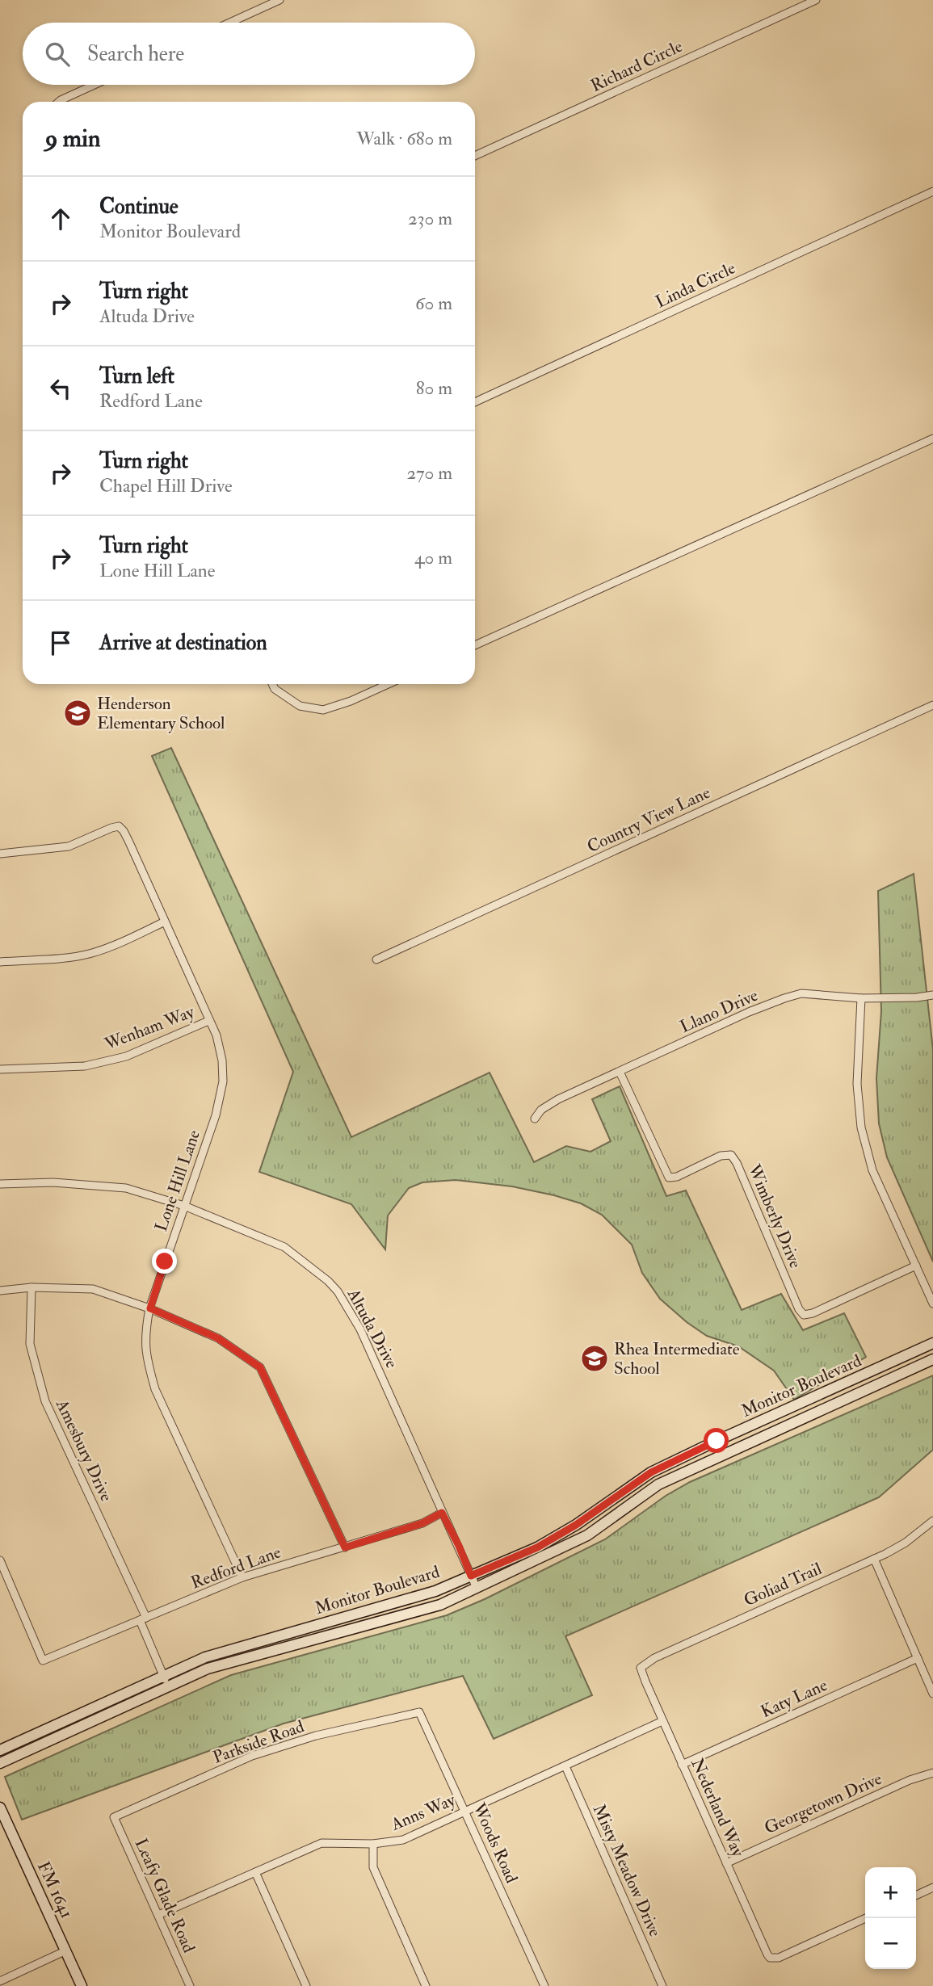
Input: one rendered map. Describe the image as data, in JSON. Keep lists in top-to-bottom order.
{
  "streets": {
    "street": [
      "Richard Circle",
      "Linda Circle",
      "Country View Lane",
      "Llano Drive",
      "Wenham Way",
      "Lone Hill Lane",
      "Wimberly Drive",
      "Altuda Drive",
      "Monitor Boulevard",
      "Amesbury Drive",
      "Redford Lane",
      "Goliad Trail",
      "Katy Lane",
      "Parkside Road",
      "Georgetown Drive",
      "Nederland Way",
      "Anns Way",
      "Woods Road",
      "Misty Meadow Drive",
      "FM 1641",
      "Leafy Glade Road"
    ]
  },
  "crossings": [
    ["Llano Drive", "Wimberly Drive"],
    ["Wenham Way", "Lone Hill Lane"],
    ["Lone Hill Lane", "Altuda Drive"],
    ["Lone Hill Lane", "Redford Lane"],
    ["Altuda Drive", "Monitor Boulevard"],
    ["Altuda Drive", "Redford Lane"],
    ["Monitor Boulevard", "Amesbury Drive"],
    ["Amesbury Drive", "Redford Lane"],
    ["Goliad Trail", "Nederland Way"],
    ["Katy Lane", "Nederland Way"],
    ["Parkside Road", "Woods Road"],
    ["Parkside Road", "Leafy Glade Road"],
    ["Georgetown Drive", "Nederland Way"],
    ["Nederland Way", "Anns Way"],
    ["Anns Way", "Woods Road"],
    ["Anns Way", "Misty Meadow Drive"],
    ["Anns Way", "Leafy Glade Road"]
  ],
  "places": {
    "school or university": ["Henderson Elementary School", "Rhea Intermediate School"]
  },
  "page": {
    "search": "Search here",
    "heading": ["9 min", "Walk · 680 m"],
    "list": [
      ["Continue", "Monitor Boulevard", "230 m"],
      ["Turn right", "Altuda Drive", "60 m"],
      ["Turn left", "Redford Lane", "80 m"],
      ["Turn right", "Chapel Hill Drive", "270 m"],
      ["Turn right", "Lone Hill Lane", "40 m"],
      "Arrive at destination"
    ],
    "map_buttons": ["+", "−"]
  }
}
